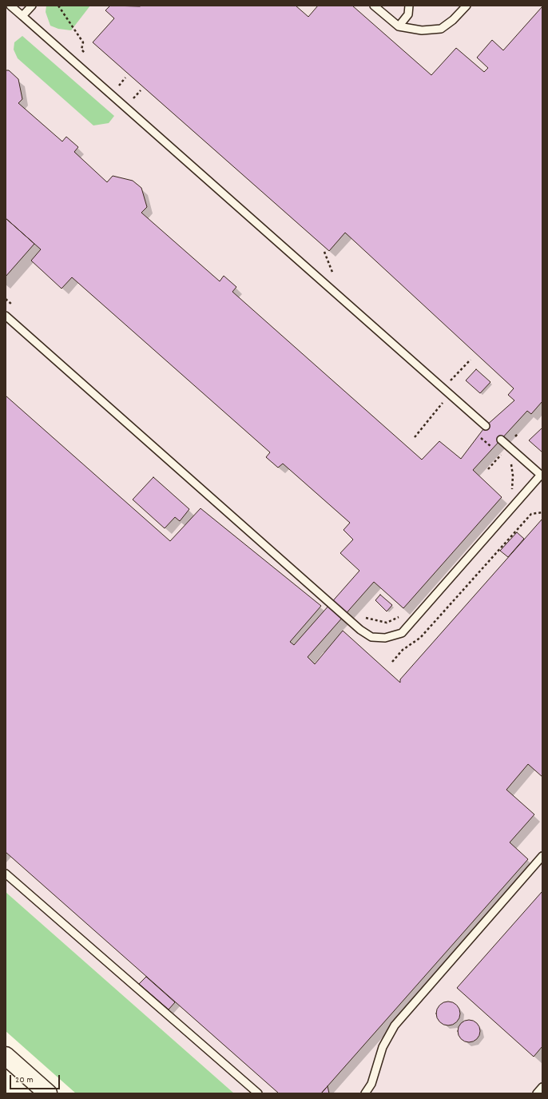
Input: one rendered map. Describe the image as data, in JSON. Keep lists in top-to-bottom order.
{
  "scale_bar": "20 m"
}
